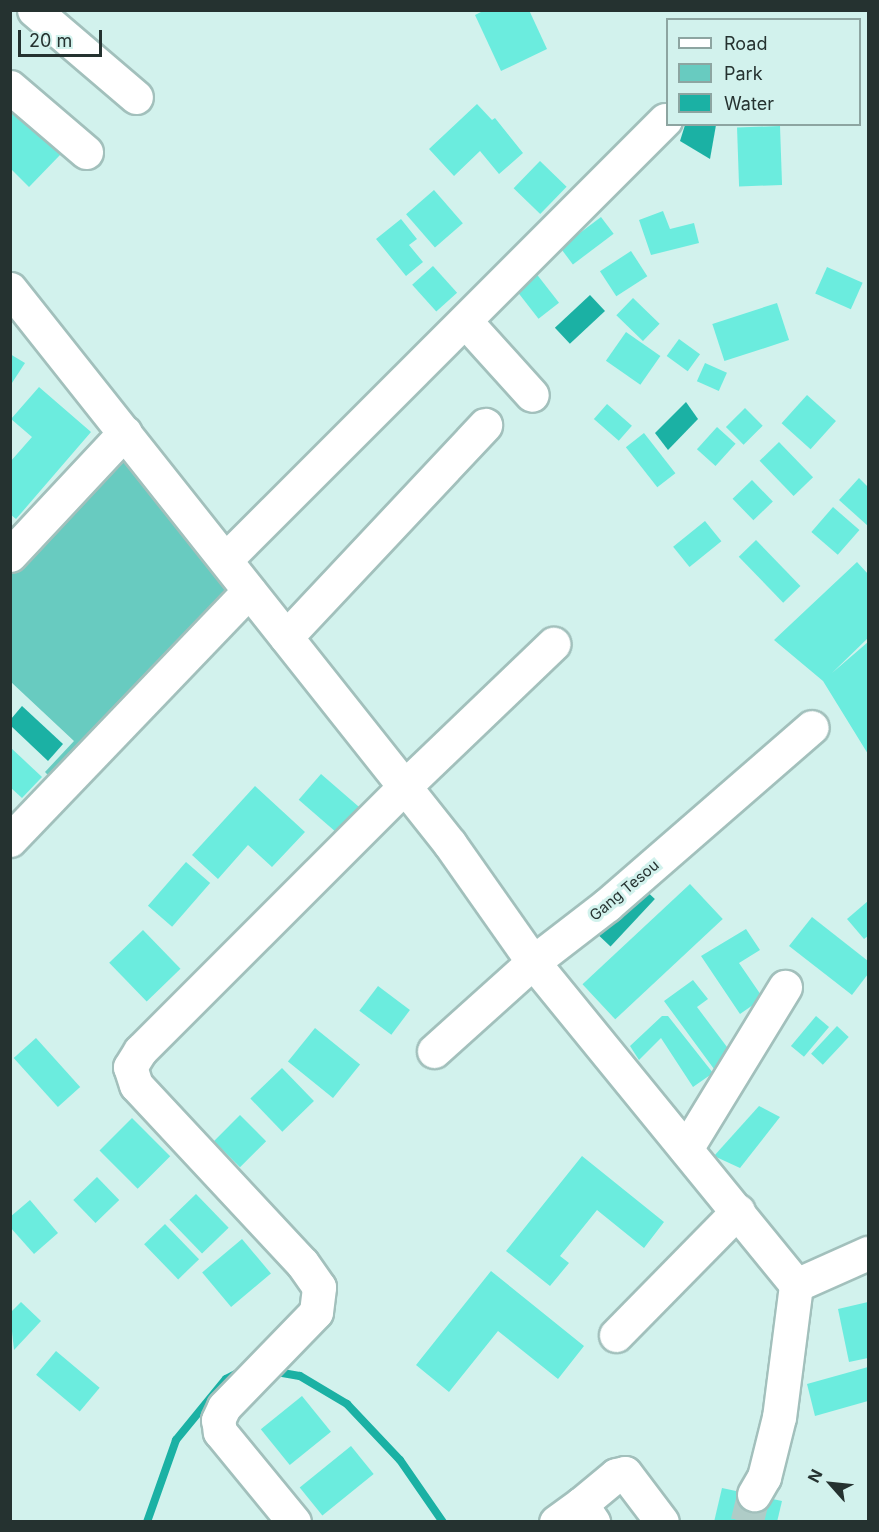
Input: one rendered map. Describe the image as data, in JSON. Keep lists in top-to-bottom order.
{
  "streets": {
    "street": ["Gang Tesou"]
  },
  "legend": ["Road", "Park", "Water"],
  "scale_bar": "20 m",
  "north": "top left"
}
